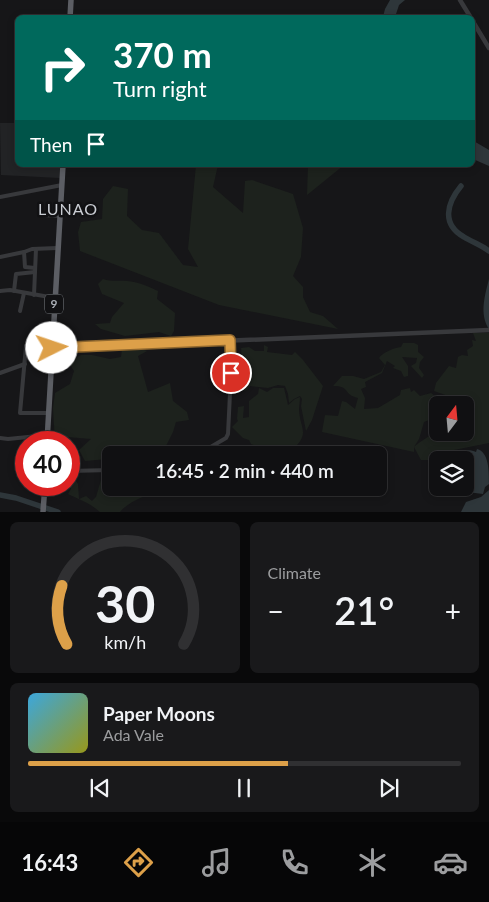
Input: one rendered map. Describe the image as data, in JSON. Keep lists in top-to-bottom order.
{
  "streets": {
    "highway": ["9"]
  },
  "districts": ["LUNAO"],
  "north": "top",
  "page": {
    "turn": ["370 m", "Turn right"],
    "then": "Then",
    "limit": "40",
    "trip": "16:45 · 2 min · 440 m",
    "tile": "Climate",
    "heat": ["−", "21°", "+"],
    "song": ["Paper Moons", "Ada Vale"],
    "tabs": "16:43",
    "gauge": ["30", "km/h"]
  }
}
